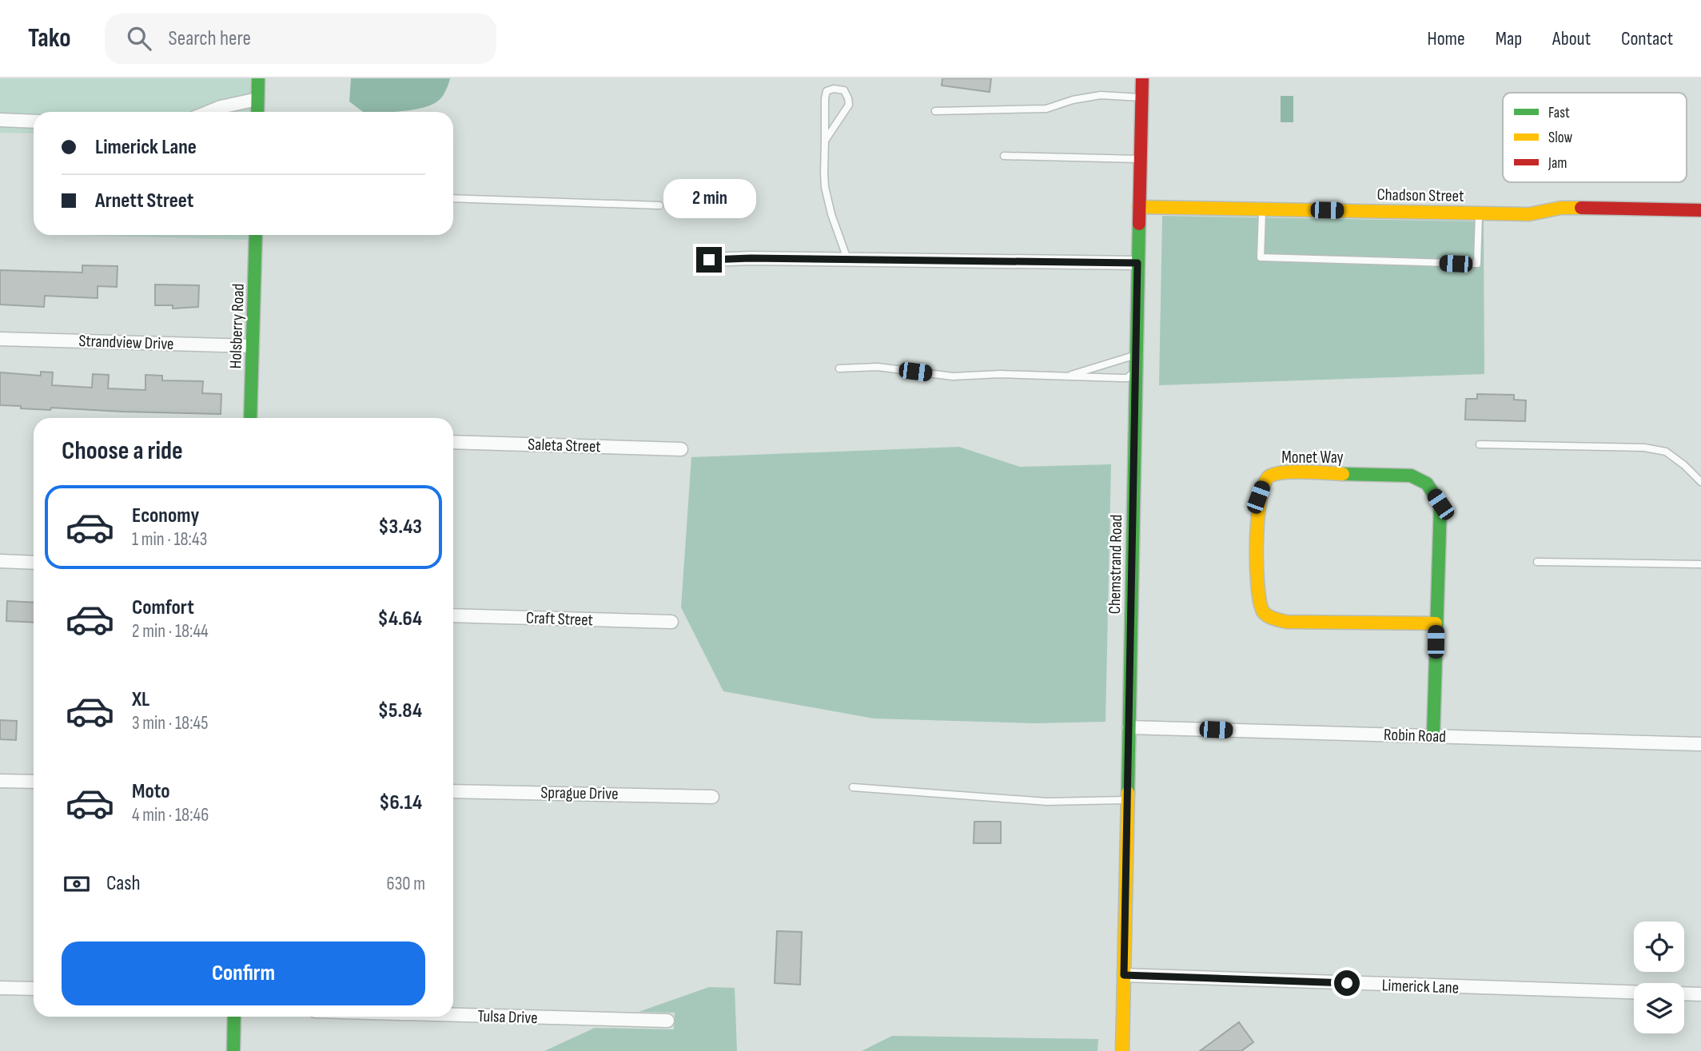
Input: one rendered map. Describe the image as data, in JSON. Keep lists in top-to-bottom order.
{
  "streets": {
    "street": [
      "Chadson Street",
      "Holsberry Road",
      "Strandview Drive",
      "Saleta Street",
      "Monet Way",
      "Chemstrand Road",
      "Craft Street",
      "Robin Road",
      "Sprague Drive",
      "Limerick Lane",
      "Tulsa Drive"
    ]
  },
  "crossings": [
    ["Chadson Street", "Chemstrand Road"],
    ["Holsberry Road", "Strandview Drive"],
    ["Monet Way", "Robin Road"],
    ["Chemstrand Road", "Robin Road"],
    ["Chemstrand Road", "Limerick Lane"]
  ],
  "legend": ["Fast", "Slow", "Jam"],
  "page": {
    "header": "Tako",
    "search": "Search here",
    "nav": [
      "Home",
      "Map",
      "About",
      "Contact"
    ],
    "banner": ["Limerick Lane", "Arnett Street"],
    "bubble": "2 min",
    "heading": "Choose a ride",
    "list": [
      {
        "name": "Economy",
        "note": "1 min · 18:43",
        "value": "$3.43"
      },
      {
        "name": "Comfort",
        "note": "2 min · 18:44",
        "value": "$4.64"
      },
      {
        "name": "XL",
        "note": "3 min · 18:45",
        "value": "$5.84"
      },
      {
        "name": "Moto",
        "note": "4 min · 18:46",
        "value": "$6.14"
      }
    ],
    "pay": ["Cash", "630 m"],
    "buttons": "Confirm"
  }
}
